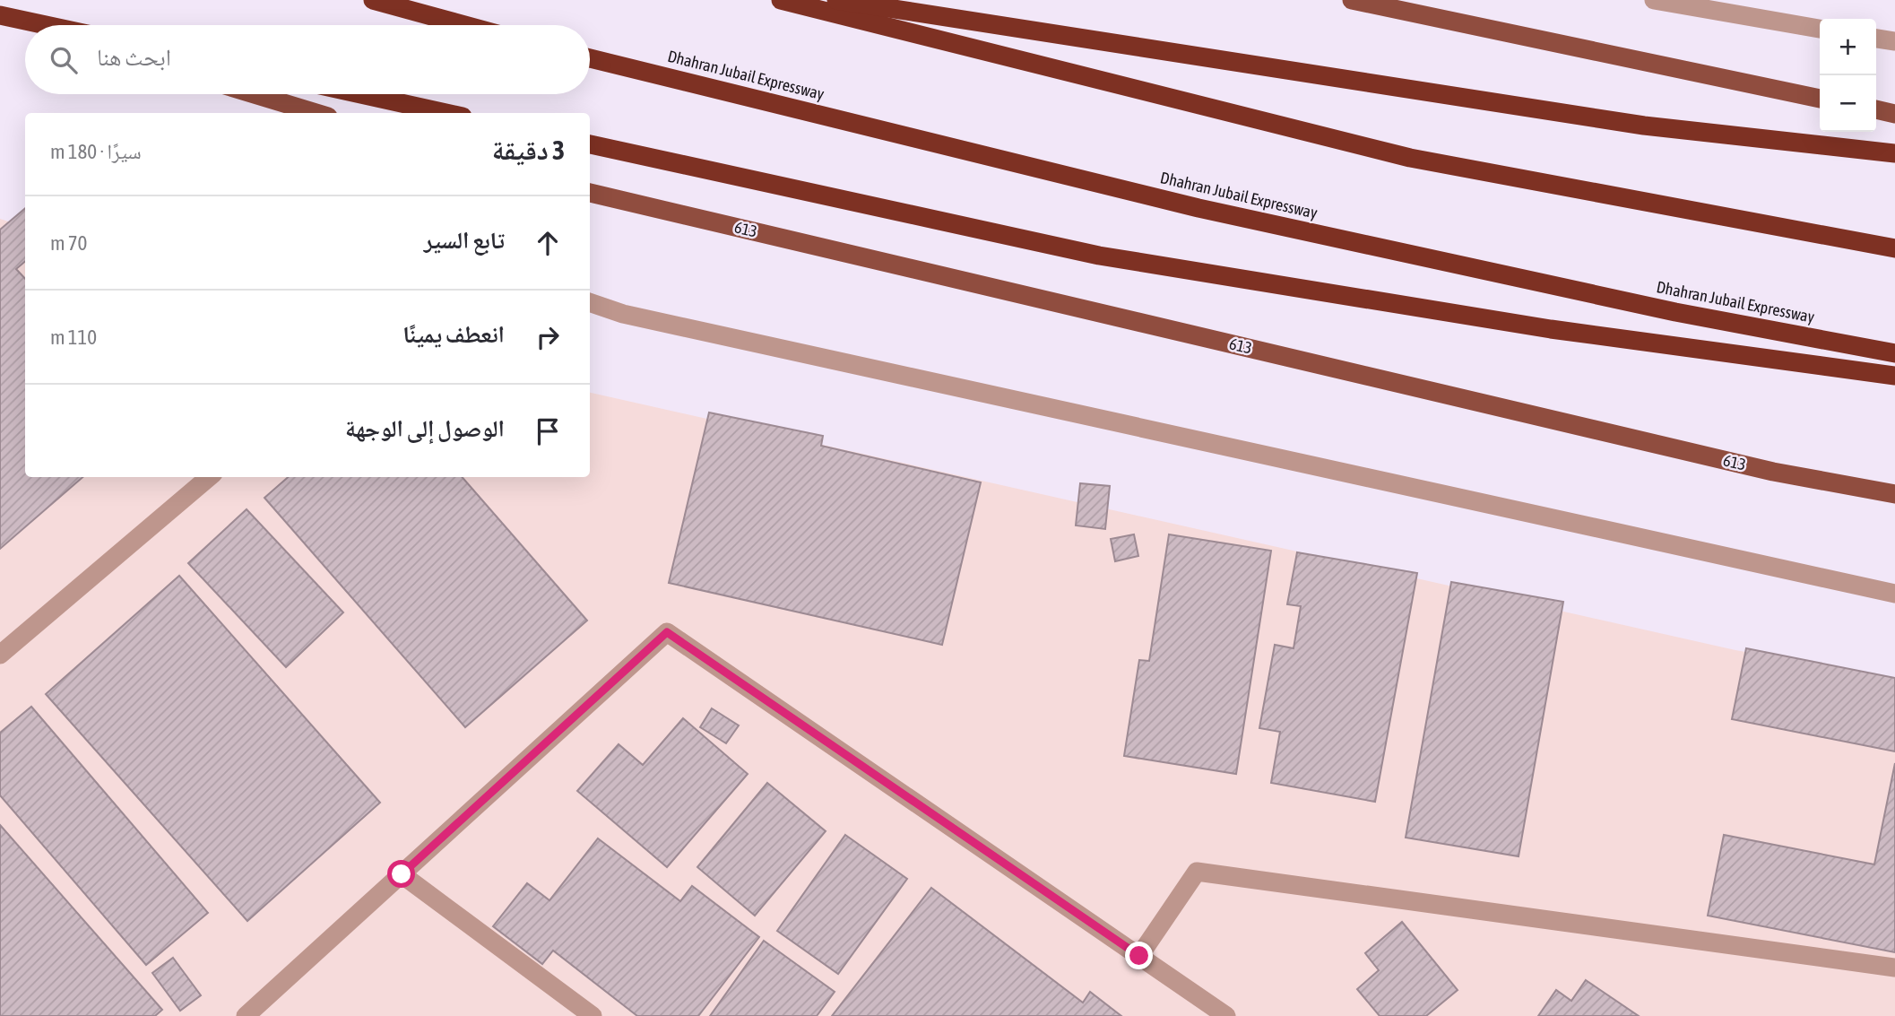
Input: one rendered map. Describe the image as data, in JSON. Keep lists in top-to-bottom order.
{
  "streets": {
    "highway": ["Dhahran Jubail Expressway"],
    "main road": ["613"]
  },
  "page": {
    "map_buttons": ["+", "−"],
    "search": "ابحث هنا",
    "heading": ["3 دقيقة", "سيرًا · 180 m"],
    "list": [
      ["تابع السير", "70 m"],
      ["انعطف يمينًا", "110 m"],
      "الوصول إلى الوجهة"
    ]
  }
}
